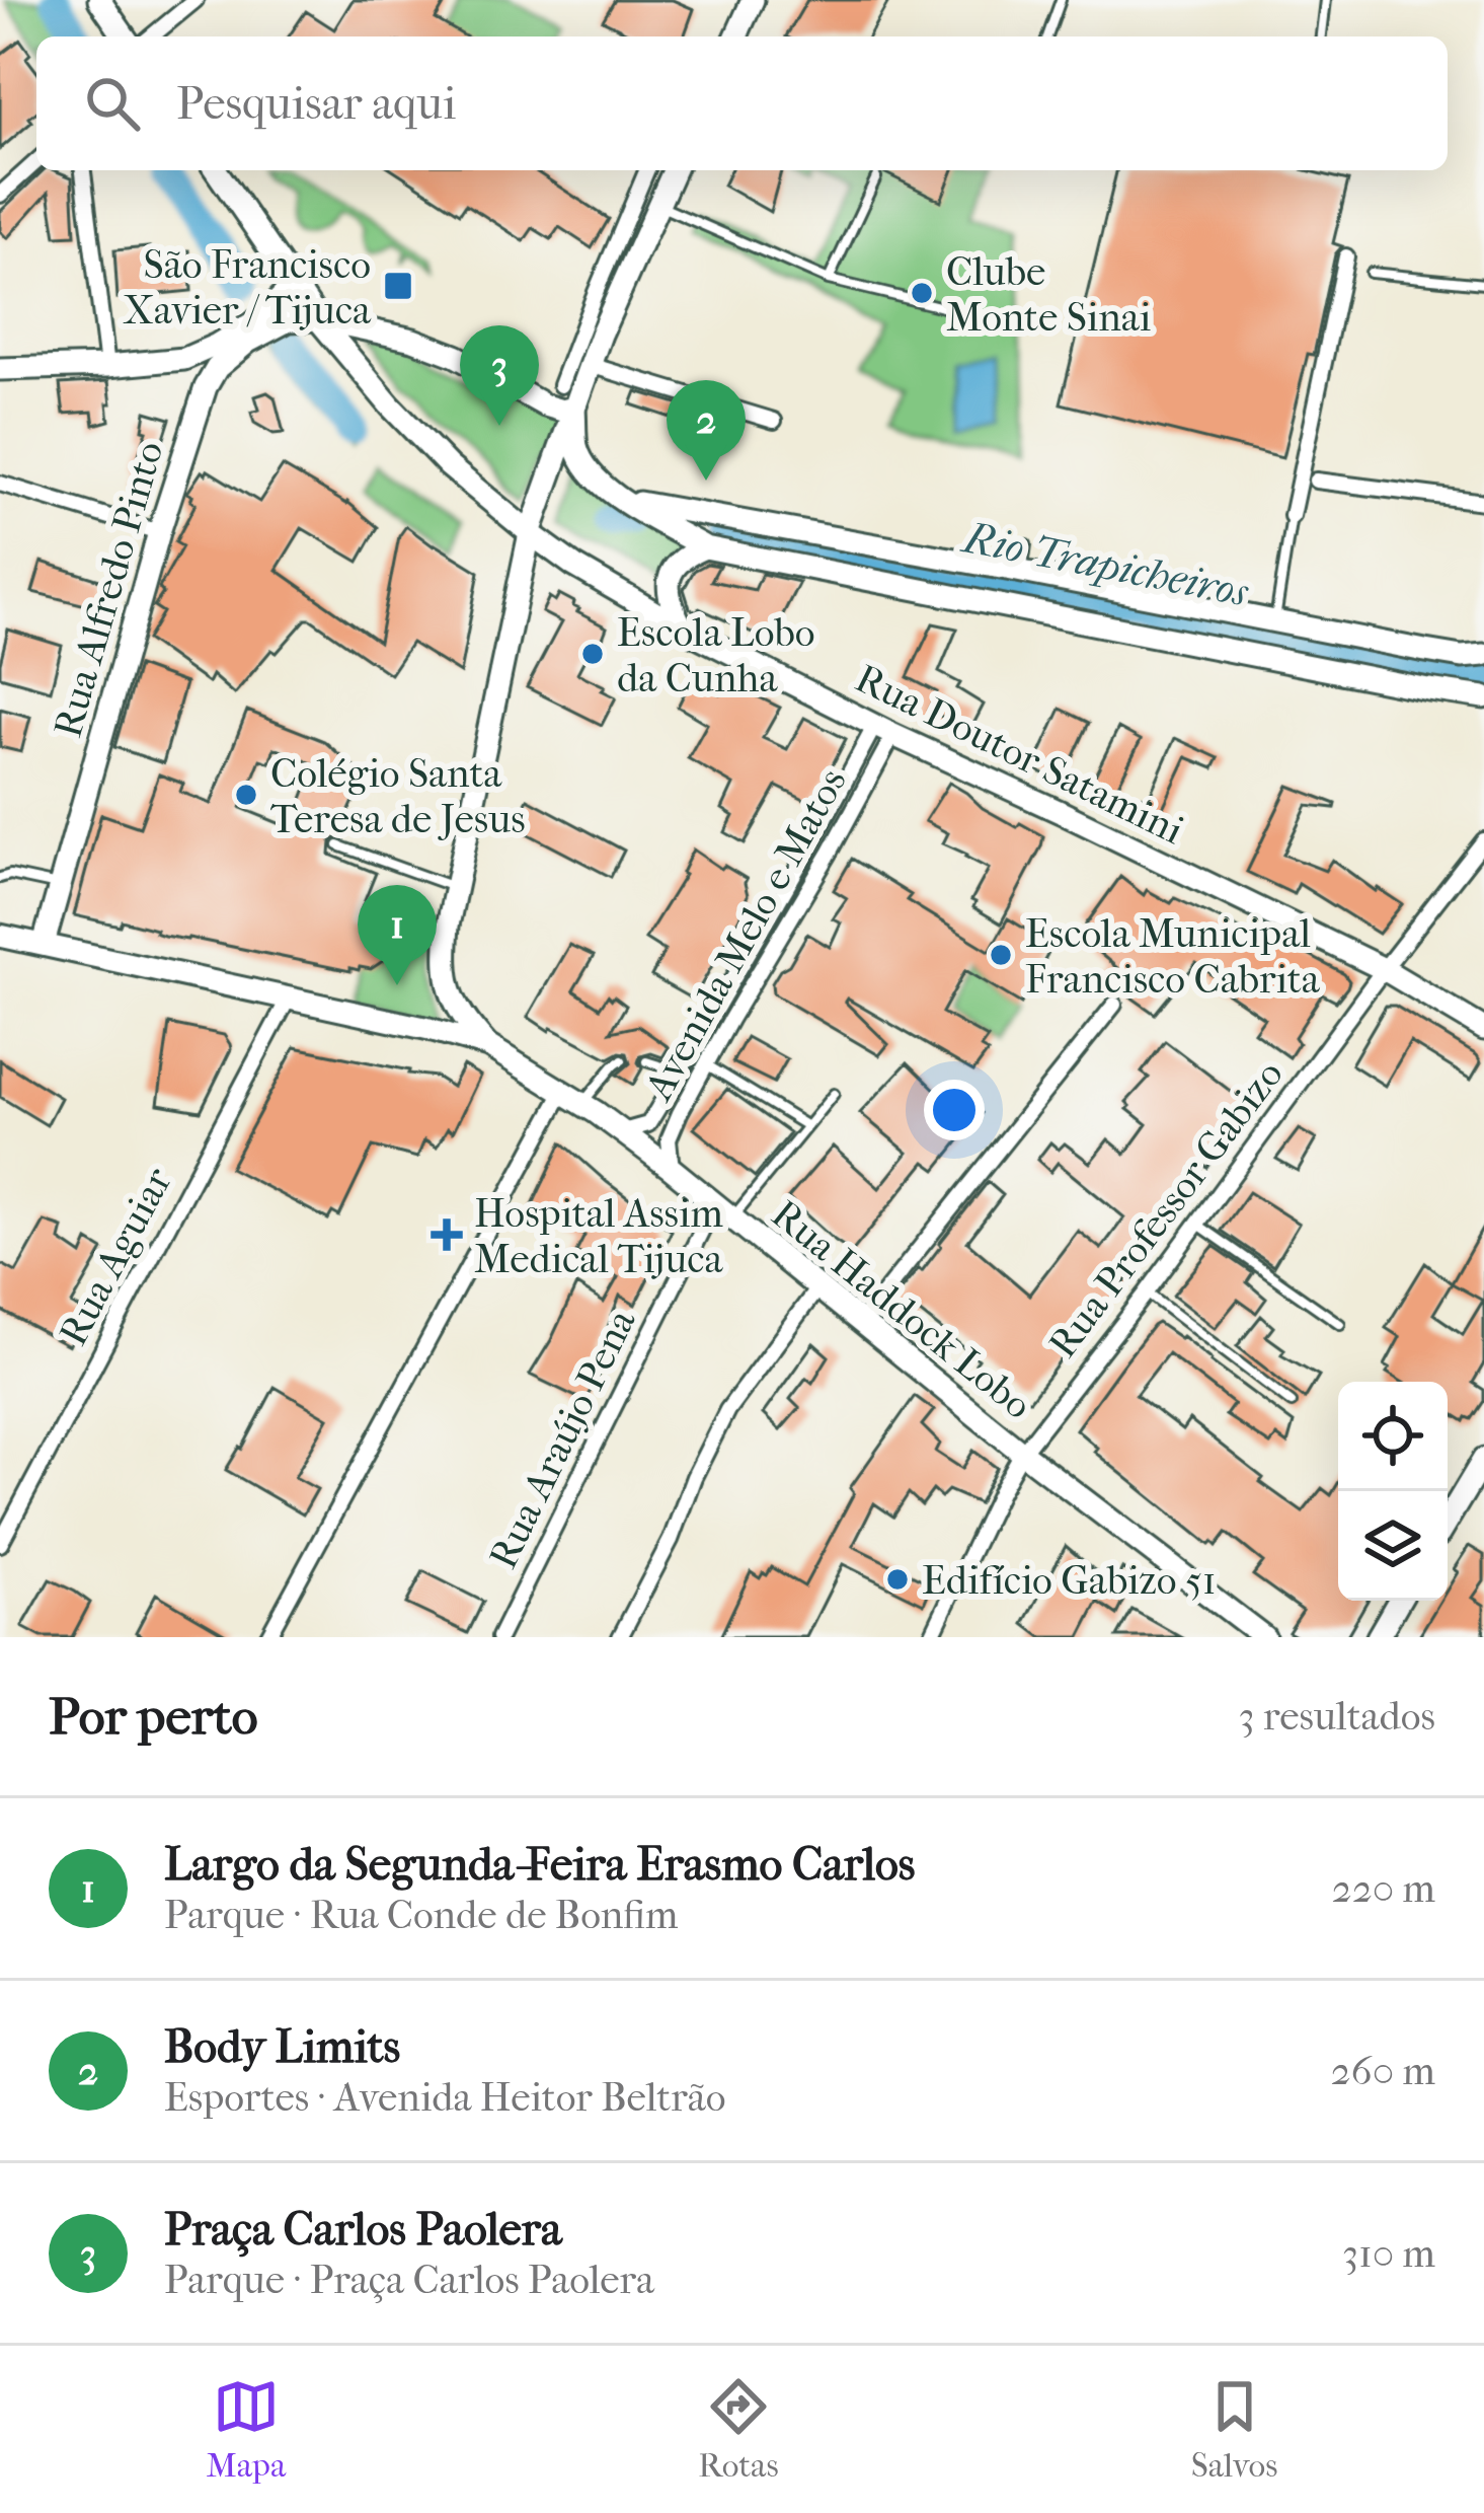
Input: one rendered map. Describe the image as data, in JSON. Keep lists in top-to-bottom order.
{
  "streets": {
    "main road": ["Rua Alfredo Pinto", "Rua Doutor Satamini", "Rua Haddock Lobo"],
    "street": [
      "Avenida Melo e Matos",
      "Rua Professor Gabizo",
      "Rua Aguiar",
      "Rua Araújo Pena"
    ]
  },
  "crossings": [
    ["Rua Alfredo Pinto", "Rua Doutor Satamini"],
    ["Rua Doutor Satamini", "Avenida Melo e Matos"],
    ["Rua Doutor Satamini", "Rua Professor Gabizo"],
    ["Avenida Melo e Matos", "Rua Haddock Lobo"],
    ["Rua Professor Gabizo", "Rua Haddock Lobo"],
    ["Rua Haddock Lobo", "Rua Araújo Pena"]
  ],
  "water": ["Rio Trapicheiros"],
  "places": {
    "transit": ["São Francisco Xavier / Tijuca"],
    "other": [
      "Clube Monte Sinai",
      "Escola Lobo da Cunha",
      "Colégio Santa Teresa de Jesus",
      "Escola Municipal Francisco Cabrita",
      "Edifício Gabizo 51"
    ],
    "health": ["Hospital Assim Medical Tijuca"]
  },
  "page": {
    "search": "Pesquisar aqui",
    "pins": ["3", "2", "1"],
    "heading": ["Por perto", "3 resultados"],
    "list": [
      {
        "mark": "1",
        "name": "Largo da Segunda-Feira Erasmo Carlos",
        "note": "Parque · Rua Conde de Bonfim",
        "value": "220 m"
      },
      {
        "mark": "2",
        "name": "Body Limits",
        "note": "Esportes · Avenida Heitor Beltrão",
        "value": "260 m"
      },
      {
        "mark": "3",
        "name": "Praça Carlos Paolera",
        "note": "Parque · Praça Carlos Paolera",
        "value": "310 m"
      }
    ],
    "nav": ["Mapa", "Rotas", "Salvos"]
  }
}
